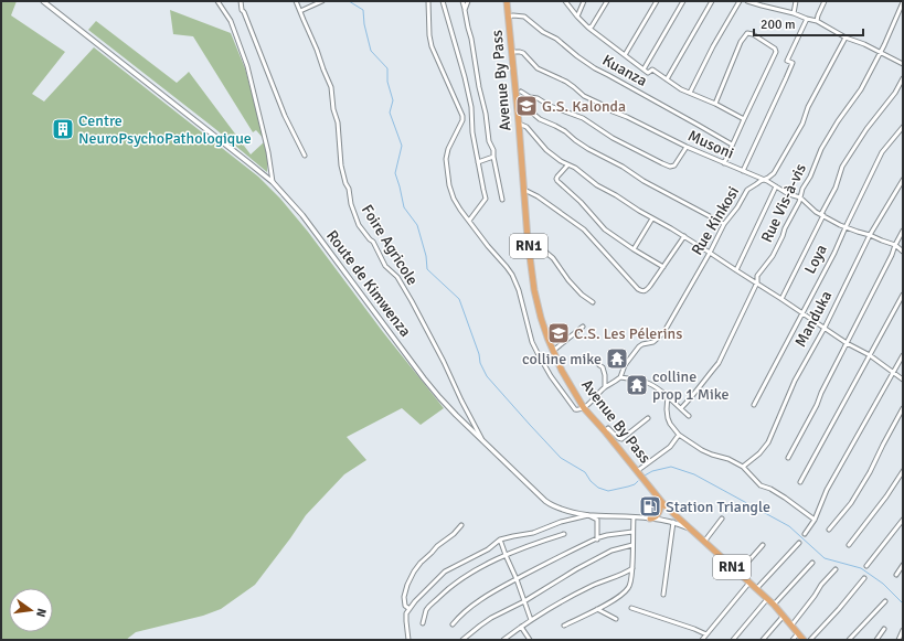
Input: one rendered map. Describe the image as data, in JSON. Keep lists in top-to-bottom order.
{
  "streets": {
    "highway": ["Avenue By Pass", "RN1"],
    "street": [
      "Kuanza",
      "Musoni",
      "Rue Vis-à-vis",
      "Rue Kinkosi",
      "Foire Agricole",
      "Loya",
      "Route de Kimwenza",
      "Manduka"
    ]
  },
  "crossings": [
    ["Kuanza", "Avenue By Pass"],
    ["Avenue By Pass", "Musoni"],
    ["Avenue By Pass", "Route de Kimwenza"],
    ["Musoni", "Rue Vis-à-vis"],
    ["Musoni", "Rue Kinkosi"],
    ["Musoni", "Loya"],
    ["Musoni", "Manduka"],
    ["Foire Agricole", "Route de Kimwenza"]
  ],
  "places": {
    "school or university": ["G.S. Kalonda", "C.S. Les Pélerins"],
    "building": ["Centre NeuroPsychoPathologique"],
    "temple": ["colline mike", "colline prop 1 Mike"],
    "fuel station": ["Station Triangle"]
  },
  "scale_bar": "200 m",
  "north": "right"
}
